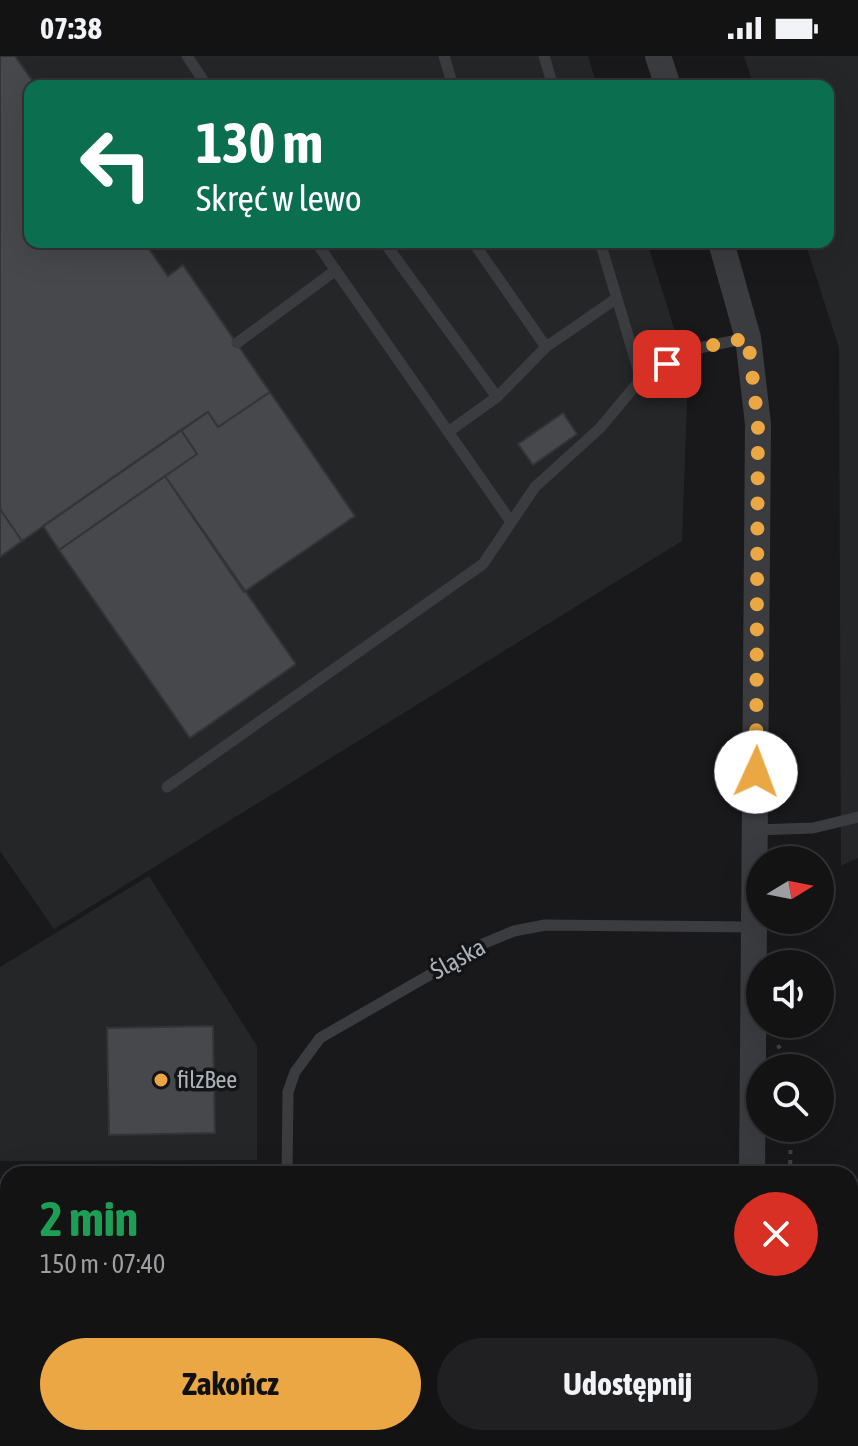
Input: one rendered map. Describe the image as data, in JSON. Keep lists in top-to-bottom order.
{
  "streets": {
    "lane": ["Śląska"]
  },
  "places": ["filzBee"],
  "north": "right",
  "page": {
    "status": "07:38",
    "turn": ["130 m", "Skręć w lewo"],
    "heading": ["2 min", "150 m · 07:40"],
    "buttons": ["Zakończ", "Udostępnij"]
  }
}
